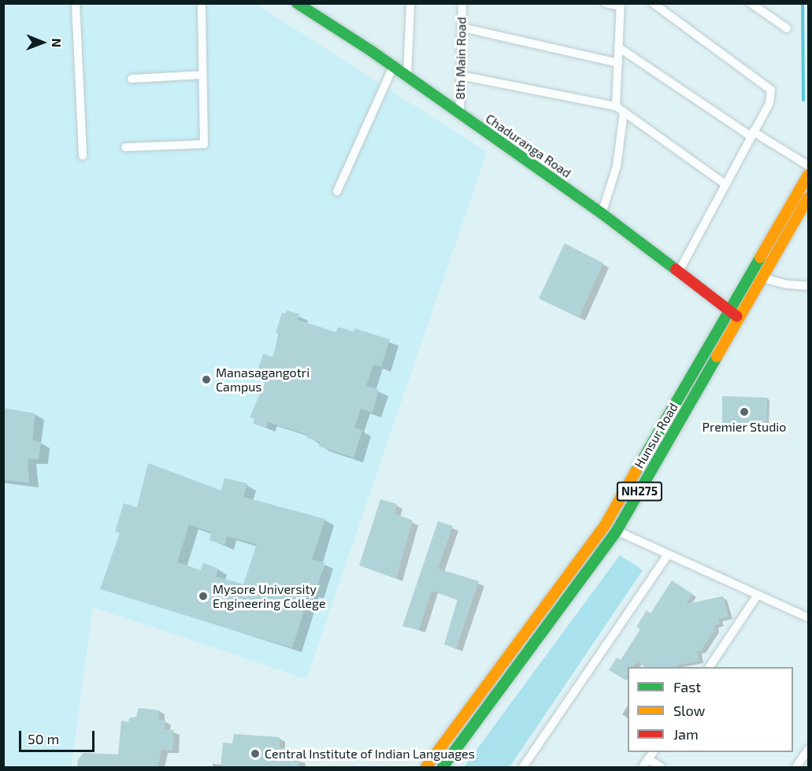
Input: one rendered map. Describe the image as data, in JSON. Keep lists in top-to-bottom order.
{
  "streets": {
    "main road": ["Chaduranga Road", "Hunsur Road", "NH275"],
    "street": ["8th Main Road"]
  },
  "crossings": [
    ["8th Main Road", "Chaduranga Road"],
    ["Chaduranga Road", "Hunsur Road"]
  ],
  "places": [
    "Manasagangotri Campus",
    "Premier Studio",
    "Mysore University Engineering College",
    "Central Institute of Indian Languages"
  ],
  "legend": ["Fast", "Slow", "Jam"],
  "scale_bar": "50 m",
  "north": "right"
}
